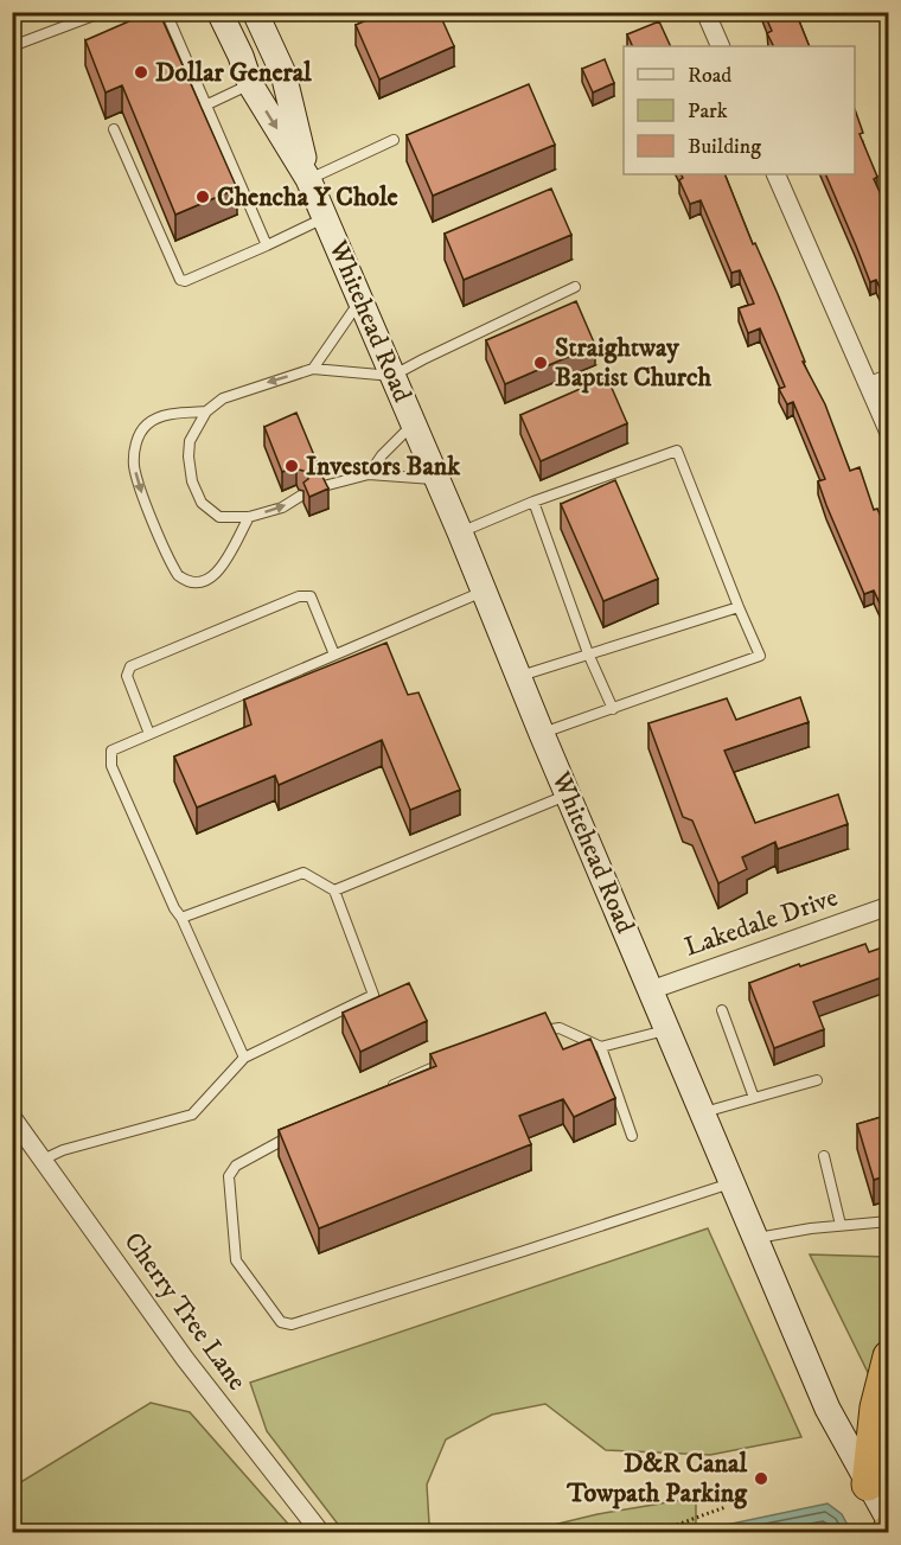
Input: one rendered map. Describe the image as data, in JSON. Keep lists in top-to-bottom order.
{
  "streets": {
    "main road": ["Whitehead Road"],
    "street": ["Lakedale Drive", "Cherry Tree Lane"]
  },
  "crossings": [
    ["Whitehead Road", "Lakedale Drive"]
  ],
  "places": [
    "Dollar General",
    "Chencha Y Chole",
    "Straightway Baptist Church",
    "Investors Bank",
    "D&R Canal Towpath Parking"
  ],
  "legend": ["Road", "Park", "Building"]
}
